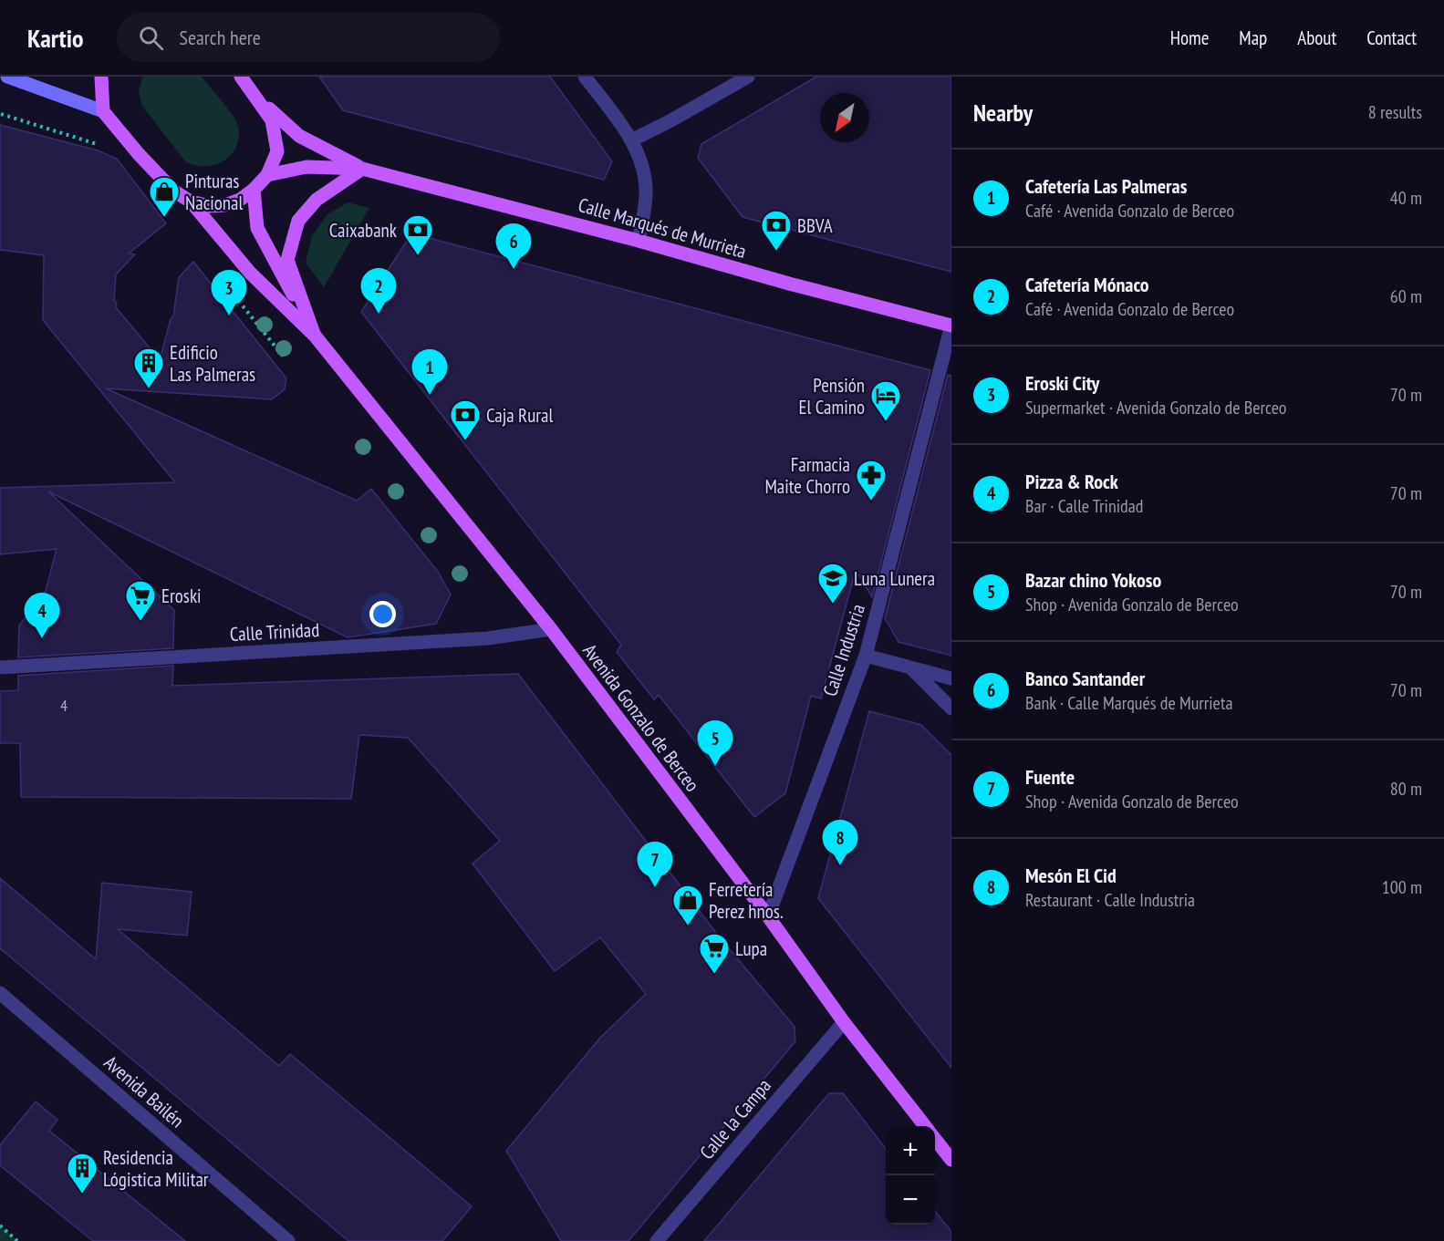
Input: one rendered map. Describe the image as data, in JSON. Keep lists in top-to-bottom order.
{
  "streets": {
    "main road": ["Calle Marqués de Murrieta", "Avenida Gonzalo de Berceo"],
    "street": [
      "Calle Trinidad",
      "Calle Industria",
      "Avenida Bailén",
      "Calle la Campa"
    ]
  },
  "crossings": [
    ["Calle Marqués de Murrieta", "Calle Industria"],
    ["Calle Marqués de Murrieta", "Avenida Gonzalo de Berceo"],
    ["Calle Trinidad", "Avenida Gonzalo de Berceo"],
    ["Calle Industria", "Avenida Gonzalo de Berceo"],
    ["Avenida Gonzalo de Berceo", "Calle la Campa"]
  ],
  "places": {
    "shop": ["Pinturas Nacional", "Ferretería Perez hnos."],
    "bank": ["BBVA", "Caixabank", "Caja Rural"],
    "building": ["Edificio Las Palmeras", "Residencia Lógistica Militar"],
    "hotel": ["Pensión El Camino"],
    "pharmacy": ["Farmacia Maite Chorro"],
    "school or university": ["Luna Lunera"],
    "supermarket": ["Eroski", "Lupa"]
  },
  "house_numbers": ["4"],
  "north": "bottom left",
  "page": {
    "header": "Kartio",
    "search": "Search here",
    "nav": [
      "Home",
      "Map",
      "About",
      "Contact"
    ],
    "heading": ["Nearby", "8 results"],
    "list": [
      {
        "mark": "1",
        "name": "Cafetería Las Palmeras",
        "note": "Café · Avenida Gonzalo de Berceo",
        "value": "40 m"
      },
      {
        "mark": "2",
        "name": "Cafetería Mónaco",
        "note": "Café · Avenida Gonzalo de Berceo",
        "value": "60 m"
      },
      {
        "mark": "3",
        "name": "Eroski City",
        "note": "Supermarket · Avenida Gonzalo de Berceo",
        "value": "70 m"
      },
      {
        "mark": "4",
        "name": "Pizza & Rock",
        "note": "Bar · Calle Trinidad",
        "value": "70 m"
      },
      {
        "mark": "5",
        "name": "Bazar chino Yokoso",
        "note": "Shop · Avenida Gonzalo de Berceo",
        "value": "70 m"
      },
      {
        "mark": "6",
        "name": "Banco Santander",
        "note": "Bank · Calle Marqués de Murrieta",
        "value": "70 m"
      },
      {
        "mark": "7",
        "name": "Fuente",
        "note": "Shop · Avenida Gonzalo de Berceo",
        "value": "80 m"
      },
      {
        "mark": "8",
        "name": "Mesón El Cid",
        "note": "Restaurant · Calle Industria",
        "value": "100 m"
      }
    ],
    "pins": [
      "6",
      "2",
      "3",
      "1",
      "4",
      "5",
      "8",
      "7"
    ],
    "map_buttons": ["+", "−"]
  }
}
